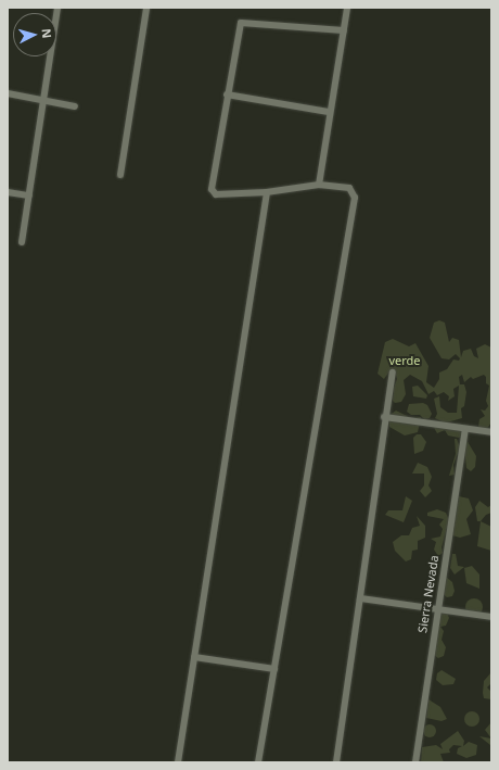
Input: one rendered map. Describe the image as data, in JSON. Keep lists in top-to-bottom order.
{
  "streets": {
    "street": ["Sierra Nevada"]
  },
  "parks": ["verde"],
  "north": "right"
}
